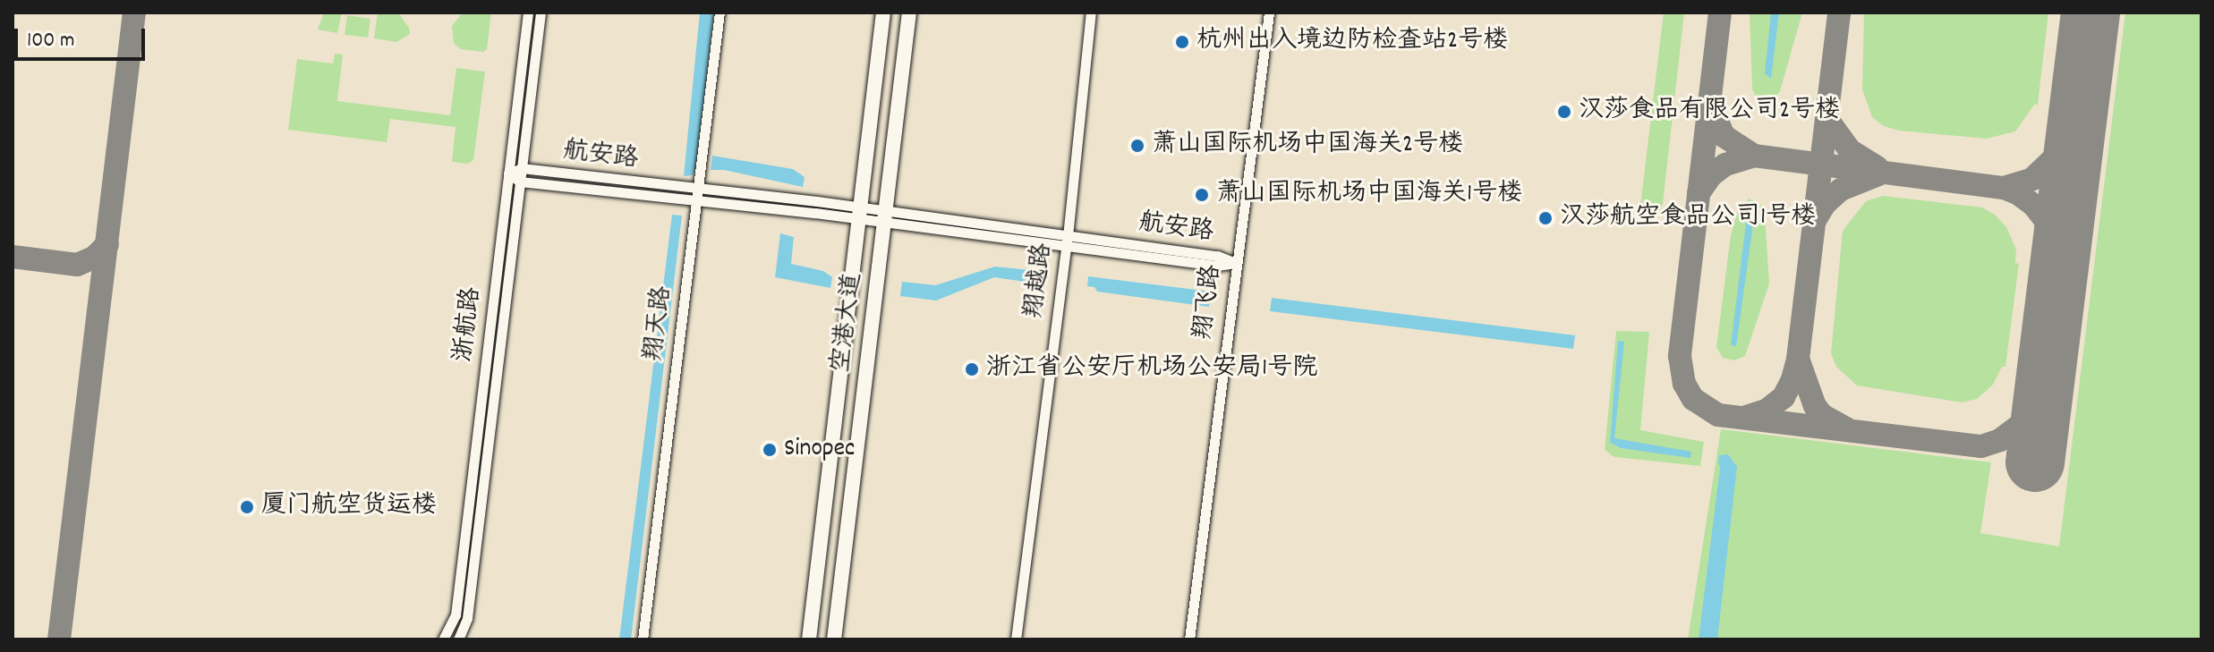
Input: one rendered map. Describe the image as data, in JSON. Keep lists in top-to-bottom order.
{
  "streets": {
    "main road": ["空港大道"],
    "street": [
      "航安路",
      "翔越路",
      "翔飞路",
      "翔天路",
      "浙航路"
    ]
  },
  "crossings": [
    ["航安路", "翔越路"],
    ["航安路", "翔飞路"],
    ["航安路", "空港大道"],
    ["航安路", "翔天路"],
    ["航安路", "浙航路"]
  ],
  "places": [
    "杭州出入境边防检查站2号楼",
    "汉莎食品有限公司2号楼",
    "萧山国际机场中国海关2号楼",
    "萧山国际机场中国海关1号楼",
    "汉莎航空食品公司1号楼",
    "浙江省公安厅机场公安局1号院",
    "Sinopec",
    "厦门航空货运楼"
  ],
  "scale_bar": "100 m"
}
